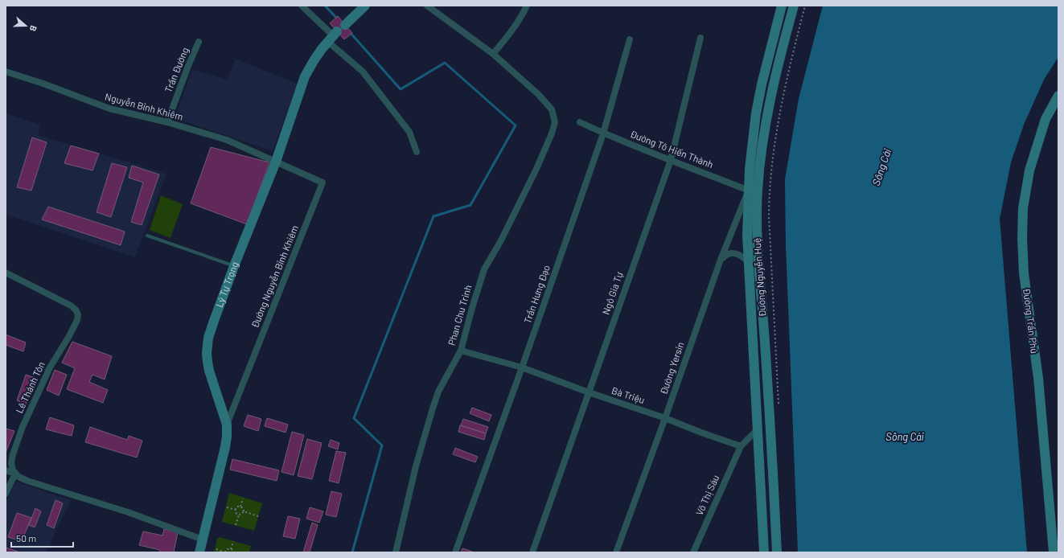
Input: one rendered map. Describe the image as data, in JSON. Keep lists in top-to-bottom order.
{
  "streets": {
    "main road": ["Đường Nguyễn Huệ", "Lý Tự Trọng", "Đường Trần Phú"],
    "street": [
      "Trần Đường",
      "Nguyễn Bỉnh Khiêm",
      "Đường Tô Hiến Thành",
      "Đường Nguyễn Bỉnh Khiêm",
      "Ngô Gia Tự",
      "Trần Hưng Đạo",
      "Phan Chu Trinh",
      "Đường Yersin",
      "Lê Thánh Tôn",
      "Bà Triệu",
      "Võ Thị Sáu"
    ]
  },
  "crossings": [
    ["Trần Đường", "Nguyễn Bỉnh Khiêm"],
    ["Nguyễn Bỉnh Khiêm", "Đường Nguyễn Bỉnh Khiêm"],
    ["Nguyễn Bỉnh Khiêm", "Lý Tự Trọng"],
    ["Đường Tô Hiến Thành", "Đường Nguyễn Huệ"],
    ["Đường Tô Hiến Thành", "Ngô Gia Tự"],
    ["Đường Tô Hiến Thành", "Trần Hưng Đạo"],
    ["Đường Tô Hiến Thành", "Đường Yersin"],
    ["Đường Nguyễn Bỉnh Khiêm", "Lý Tự Trọng"],
    ["Đường Nguyễn Huệ", "Đường Yersin"],
    ["Ngô Gia Tự", "Bà Triệu"],
    ["Trần Hưng Đạo", "Bà Triệu"],
    ["Phan Chu Trinh", "Bà Triệu"],
    ["Đường Yersin", "Bà Triệu"],
    ["Bà Triệu", "Võ Thị Sáu"]
  ],
  "water": ["Sông Cái"],
  "scale_bar": "50 m",
  "north": "right"
}
